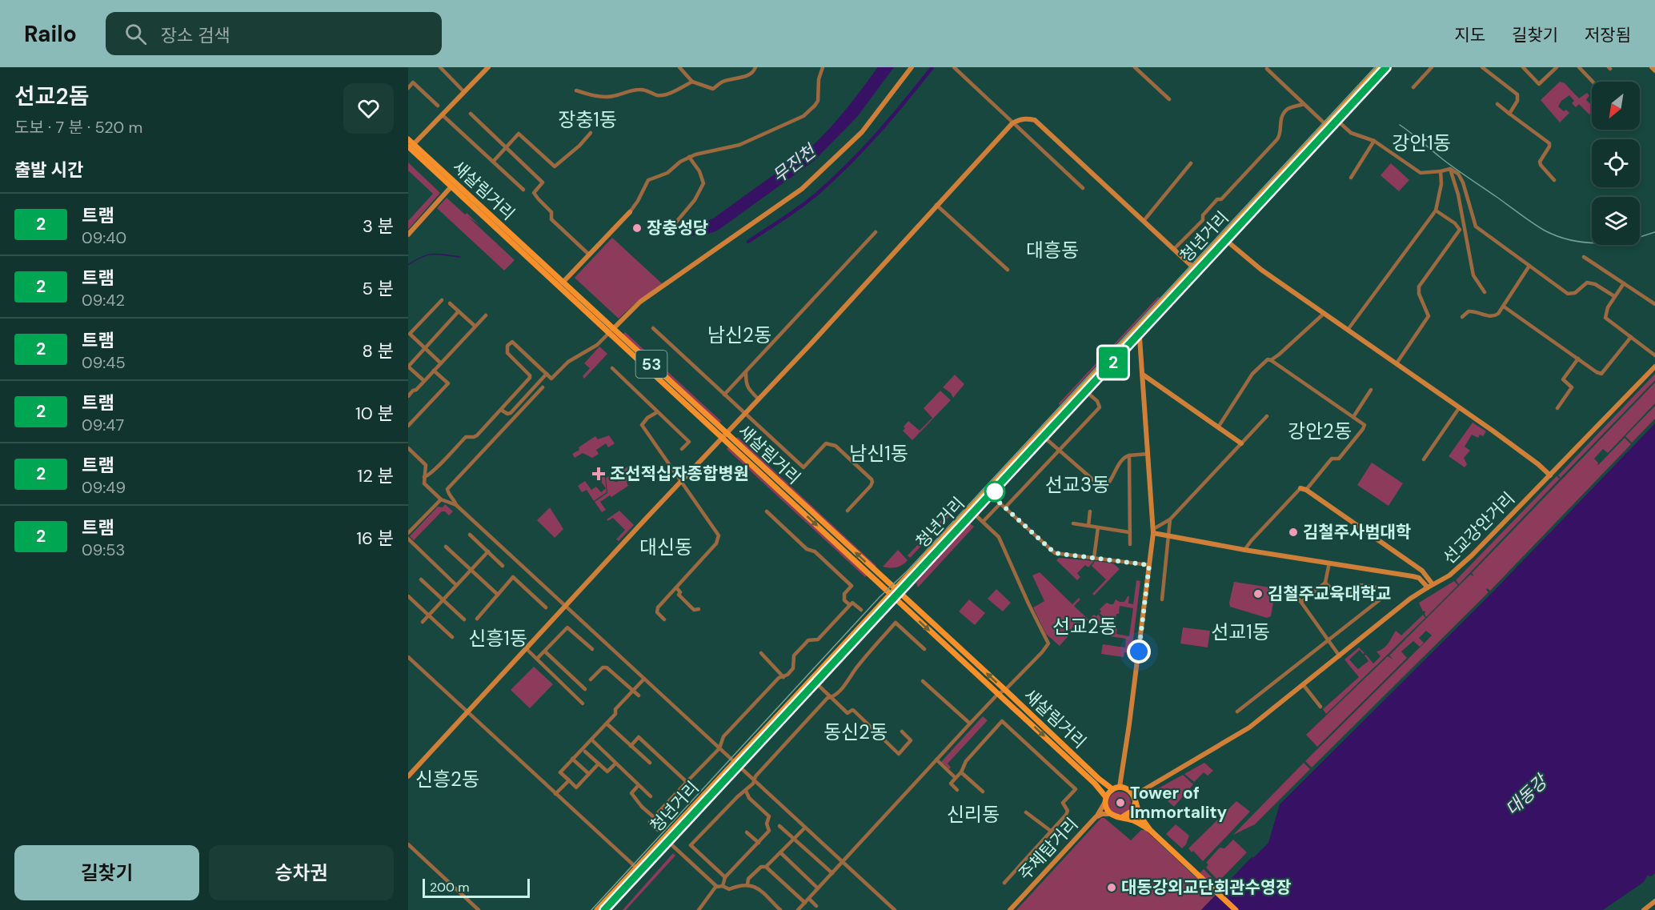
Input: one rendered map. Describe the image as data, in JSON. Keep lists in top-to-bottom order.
{
  "streets": {
    "main road": ["새살림거리", "청년거리", "53"],
    "street": ["선교강안거리", "주체탑거리"]
  },
  "crossings": [
    ["새살림거리", "청년거리"],
    ["새살림거리", "선교강안거리"],
    ["새살림거리", "주체탑거리"],
    ["선교강안거리", "주체탑거리"]
  ],
  "districts": [
    "장충1동",
    "강안1동",
    "대흥동",
    "남신2동",
    "강안2동",
    "남신1동",
    "선교3동",
    "대신동",
    "선교2동",
    "선교1동",
    "신흥1동",
    "동신2동",
    "신흥2동",
    "신리동"
  ],
  "water": ["무진천", "대동강"],
  "places": {
    "other": [
      "장충성당",
      "김철주사범대학",
      "김철주교육대학교",
      "Tower of Immortality",
      "대동강외교단회관수영장"
    ],
    "health": ["조선적십자종합병원"]
  },
  "lines": ["tram line 2"],
  "scale_bar": "200 m",
  "north": "bottom left",
  "page": {
    "header": "Railo",
    "search": "장소 검색",
    "nav": ["지도", "길찾기", "저장됨"],
    "heading": [
      ["선교2돔", "도보 · 7 분 · 520 m"],
      "출발 시간"
    ],
    "on_map": "2",
    "list": [
      {
        "mark": "2",
        "name": "트램",
        "note": "09:40",
        "value": "3 분"
      },
      {
        "mark": "2",
        "name": "트램",
        "note": "09:42",
        "value": "5 분"
      },
      {
        "mark": "2",
        "name": "트램",
        "note": "09:45",
        "value": "8 분"
      },
      {
        "mark": "2",
        "name": "트램",
        "note": "09:47",
        "value": "10 분"
      },
      {
        "mark": "2",
        "name": "트램",
        "note": "09:49",
        "value": "12 분"
      },
      {
        "mark": "2",
        "name": "트램",
        "note": "09:53",
        "value": "16 분"
      }
    ],
    "buttons": ["길찾기", "승차권"],
    "scale": "200 m"
  }
}
